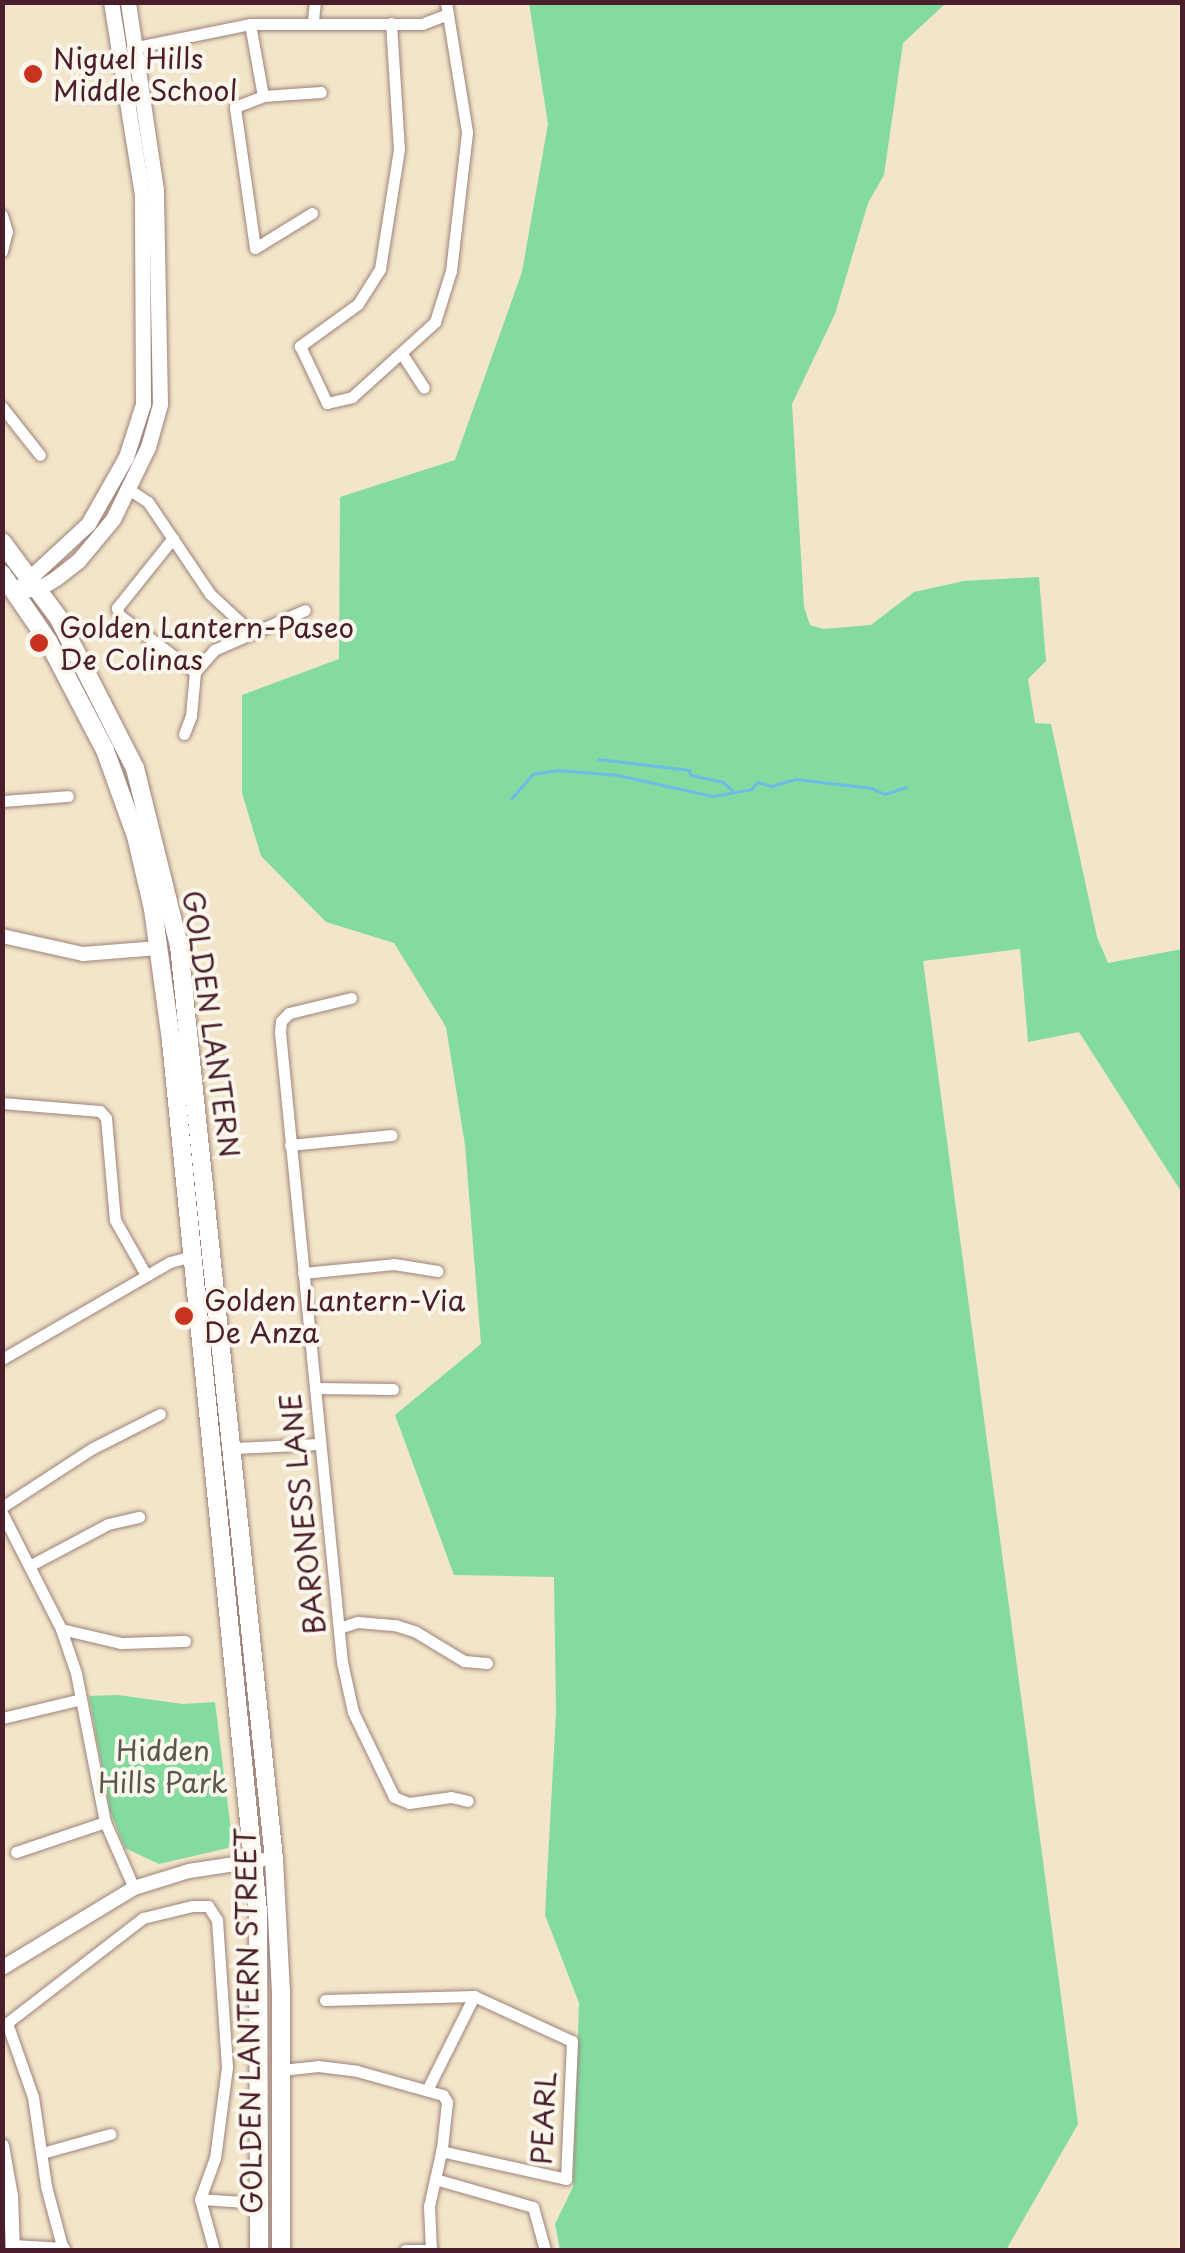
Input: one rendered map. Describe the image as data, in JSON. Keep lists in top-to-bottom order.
{
  "streets": {
    "main road": ["GOLDEN LANTERN", "GOLDEN LANTERN STREET"],
    "street": ["BARONESS LANE", "PEARL"]
  },
  "crossings": [
    ["GOLDEN LANTERN", "GOLDEN LANTERN STREET"]
  ],
  "parks": ["Hidden Hills Park"],
  "places": ["Niguel Hills Middle School", "Golden Lantern-Paseo De Colinas", "Golden Lantern-Via De Anza"]
}
